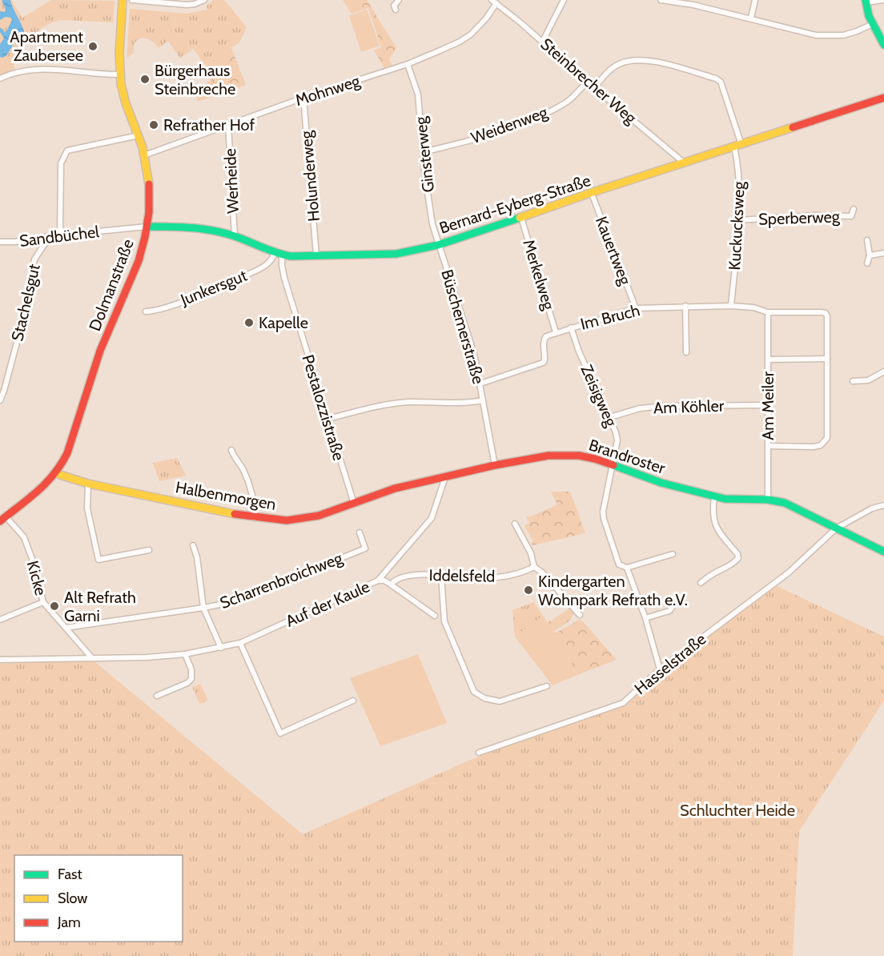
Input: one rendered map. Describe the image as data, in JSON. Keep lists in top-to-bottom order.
{
  "streets": {
    "street": [
      "Steinbrecher Weg",
      "Mohnweg",
      "Weidenweg",
      "Ginsterweg",
      "Holunderweg",
      "Werheide",
      "Bernard-Eyberg-Straße",
      "Sperberweg",
      "Kuckucksweg",
      "Sandbüchel",
      "Kauertweg",
      "Merkelweg",
      "Dolmanstraße",
      "Junkersgut",
      "Stachelsgut",
      "Im Bruch",
      "Büschemerstraße",
      "Zeisigweg",
      "Am Meiler",
      "Am Köhler",
      "Pestalozzistraße",
      "Brandroster",
      "Halbenmorgen",
      "Iddelsfeld",
      "Kicke",
      "Scharrenbroichweg",
      "Auf der Kaule",
      "Hasselstraße"
    ]
  },
  "crossings": [
    ["Steinbrecher Weg", "Mohnweg"],
    ["Steinbrecher Weg", "Weidenweg"],
    ["Steinbrecher Weg", "Bernard-Eyberg-Straße"],
    ["Steinbrecher Weg", "Kuckucksweg"],
    ["Mohnweg", "Ginsterweg"],
    ["Mohnweg", "Holunderweg"],
    ["Mohnweg", "Werheide"],
    ["Mohnweg", "Dolmanstraße"],
    ["Weidenweg", "Ginsterweg"],
    ["Ginsterweg", "Bernard-Eyberg-Straße"],
    ["Ginsterweg", "Büschemerstraße"],
    ["Holunderweg", "Bernard-Eyberg-Straße"],
    ["Werheide", "Bernard-Eyberg-Straße"],
    ["Bernard-Eyberg-Straße", "Kuckucksweg"],
    ["Bernard-Eyberg-Straße", "Sandbüchel"],
    ["Bernard-Eyberg-Straße", "Kauertweg"],
    ["Bernard-Eyberg-Straße", "Merkelweg"],
    ["Bernard-Eyberg-Straße", "Dolmanstraße"],
    ["Bernard-Eyberg-Straße", "Junkersgut"],
    ["Bernard-Eyberg-Straße", "Büschemerstraße"],
    ["Bernard-Eyberg-Straße", "Pestalozzistraße"],
    ["Sperberweg", "Kuckucksweg"],
    ["Kuckucksweg", "Im Bruch"],
    ["Sandbüchel", "Dolmanstraße"],
    ["Sandbüchel", "Stachelsgut"],
    ["Kauertweg", "Im Bruch"],
    ["Merkelweg", "Im Bruch"],
    ["Dolmanstraße", "Halbenmorgen"],
    ["Dolmanstraße", "Kicke"],
    ["Junkersgut", "Pestalozzistraße"],
    ["Im Bruch", "Zeisigweg"],
    ["Im Bruch", "Am Meiler"],
    ["Büschemerstraße", "Brandroster"],
    ["Zeisigweg", "Am Köhler"],
    ["Zeisigweg", "Brandroster"],
    ["Zeisigweg", "Hasselstraße"],
    ["Am Meiler", "Am Köhler"],
    ["Am Meiler", "Brandroster"],
    ["Pestalozzistraße", "Halbenmorgen"],
    ["Brandroster", "Halbenmorgen"],
    ["Brandroster", "Auf der Kaule"],
    ["Brandroster", "Hasselstraße"],
    ["Halbenmorgen", "Auf der Kaule"],
    ["Kicke", "Scharrenbroichweg"],
    ["Kicke", "Auf der Kaule"]
  ],
  "parks": ["Schluchter Heide"],
  "places": [
    "Apartment Zaubersee",
    "Bürgerhaus Steinbreche",
    "Refrather Hof",
    "Kapelle",
    "Kindergarten Wohnpark Refrath e.V.",
    "Alt Refrath Garni"
  ],
  "legend": ["Fast", "Slow", "Jam"]
}
